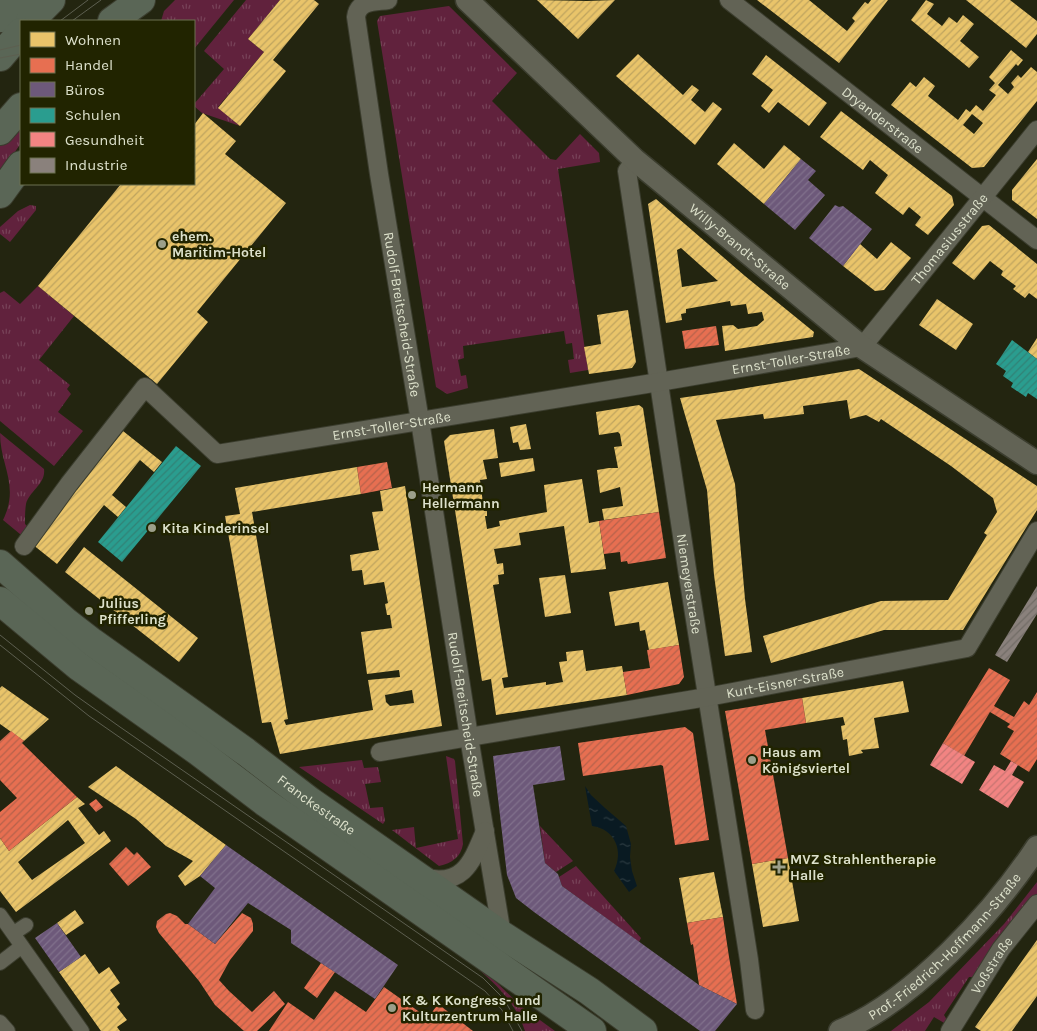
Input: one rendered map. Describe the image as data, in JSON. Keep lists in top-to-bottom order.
{
  "streets": {
    "main road": ["Franckestraße"],
    "street": [
      "Dryanderstraße",
      "Thomasiusstraße",
      "Willy-Brandt-Straße",
      "Rudolf-Breitscheid-Straße",
      "Ernst-Toller-Straße",
      "Niemeyerstraße",
      "Kurt-Eisner-Straße",
      "Prof.-Friedrich-Hoffmann-Straße",
      "Voßstraße"
    ]
  },
  "crossings": [
    ["Dryanderstraße", "Thomasiusstraße"],
    ["Thomasiusstraße", "Willy-Brandt-Straße"],
    ["Thomasiusstraße", "Ernst-Toller-Straße"],
    ["Willy-Brandt-Straße", "Ernst-Toller-Straße"],
    ["Willy-Brandt-Straße", "Niemeyerstraße"],
    ["Rudolf-Breitscheid-Straße", "Ernst-Toller-Straße"],
    ["Rudolf-Breitscheid-Straße", "Kurt-Eisner-Straße"],
    ["Rudolf-Breitscheid-Straße", "Franckestraße"],
    ["Ernst-Toller-Straße", "Niemeyerstraße"],
    ["Niemeyerstraße", "Kurt-Eisner-Straße"]
  ],
  "places": {
    "other": [
      "ehem. Maritim-Hotel",
      "Hermann Hellermann",
      "Kita Kinderinsel",
      "Julius Pfifferling",
      "Haus am Königsviertel",
      "K & K Kongress- und Kulturzentrum Halle"
    ],
    "health": ["MVZ Strahlentherapie Halle"]
  },
  "legend": [
    "Wohnen",
    "Handel",
    "Büros",
    "Schulen",
    "Gesundheit",
    "Industrie"
  ]
}
